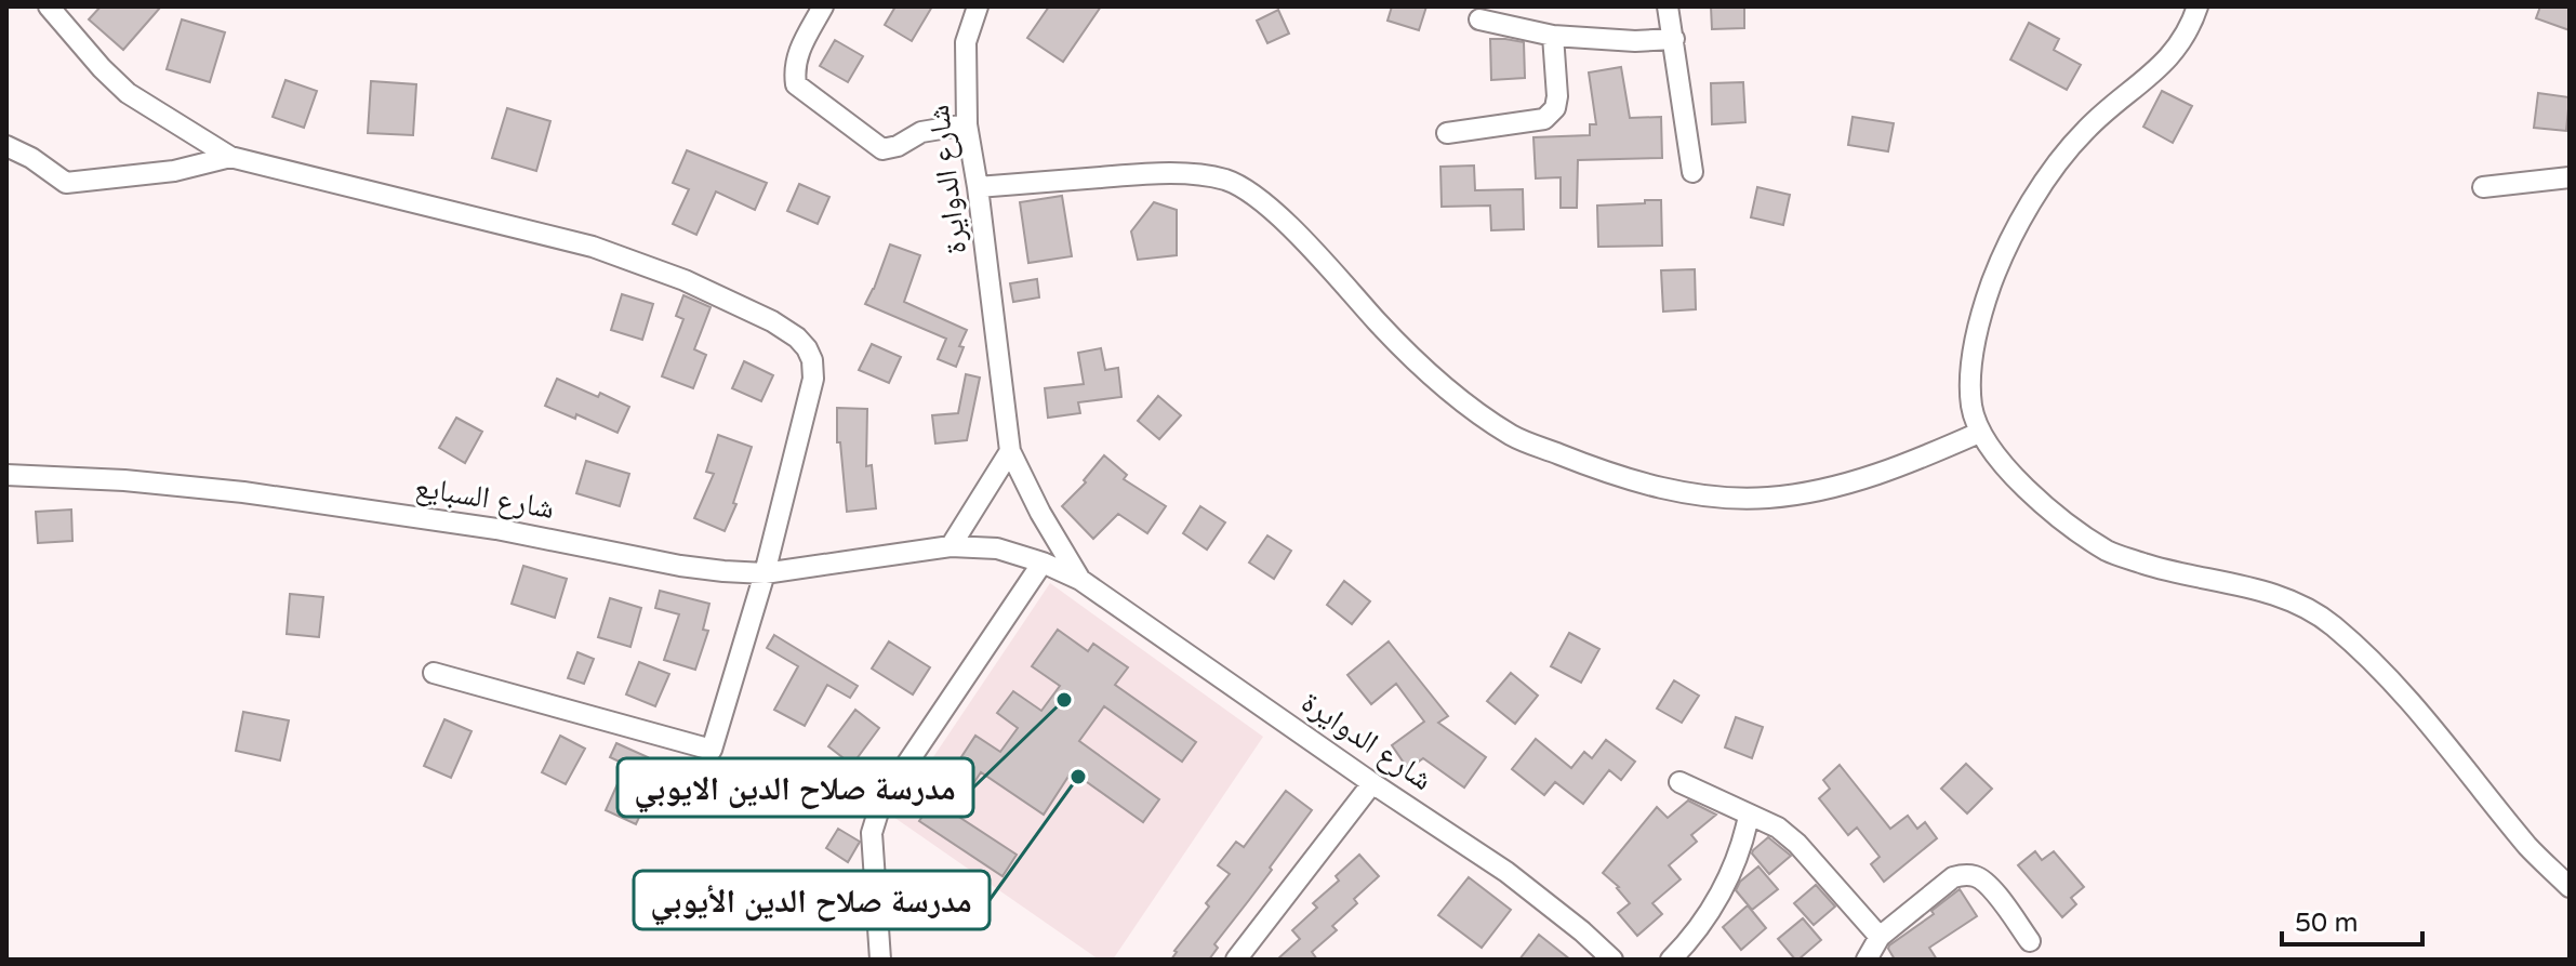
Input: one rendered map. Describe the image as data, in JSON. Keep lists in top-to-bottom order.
{
  "streets": {
    "street": ["شارع الدوايرة", "شارع السبايع"]
  },
  "crossings": [
    ["شارع الدوايرة", "شارع السبايع"]
  ],
  "places": ["مدرسة صلاح الدين الايوبي", "مدرسة صلاح الدين الأيوبي"],
  "scale_bar": "50 m"
}
